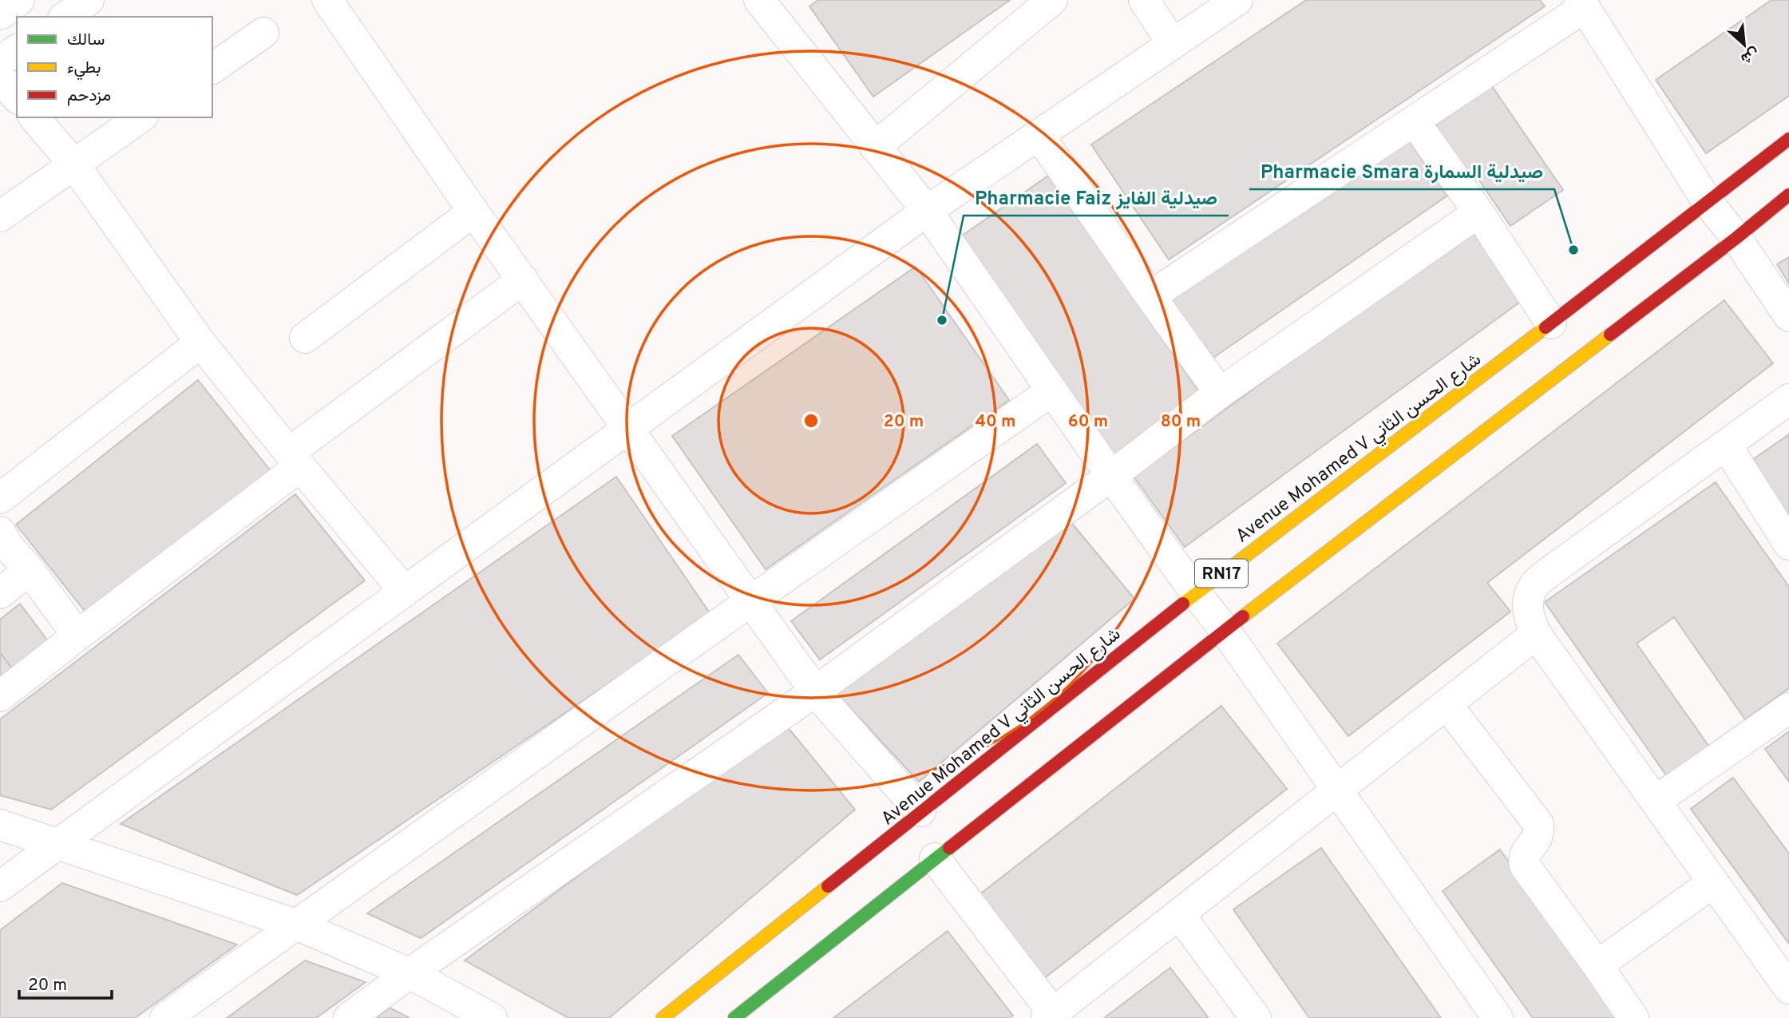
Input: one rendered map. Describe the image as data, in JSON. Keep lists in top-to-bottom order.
{
  "streets": {
    "main road": ["Avenue Mohamed V شارع الحسن الثاني", "RN17"]
  },
  "places": ["Pharmacie Smara صيدلية السمارة", "Pharmacie Faiz صيدلية الفايز"],
  "legend": ["سالك", "بطيء", "مزدحم"],
  "scale_bar": "20 m",
  "north": "bottom right",
  "rings": [
    "20 m",
    "40 m",
    "60 m",
    "80 m"
  ]
}
